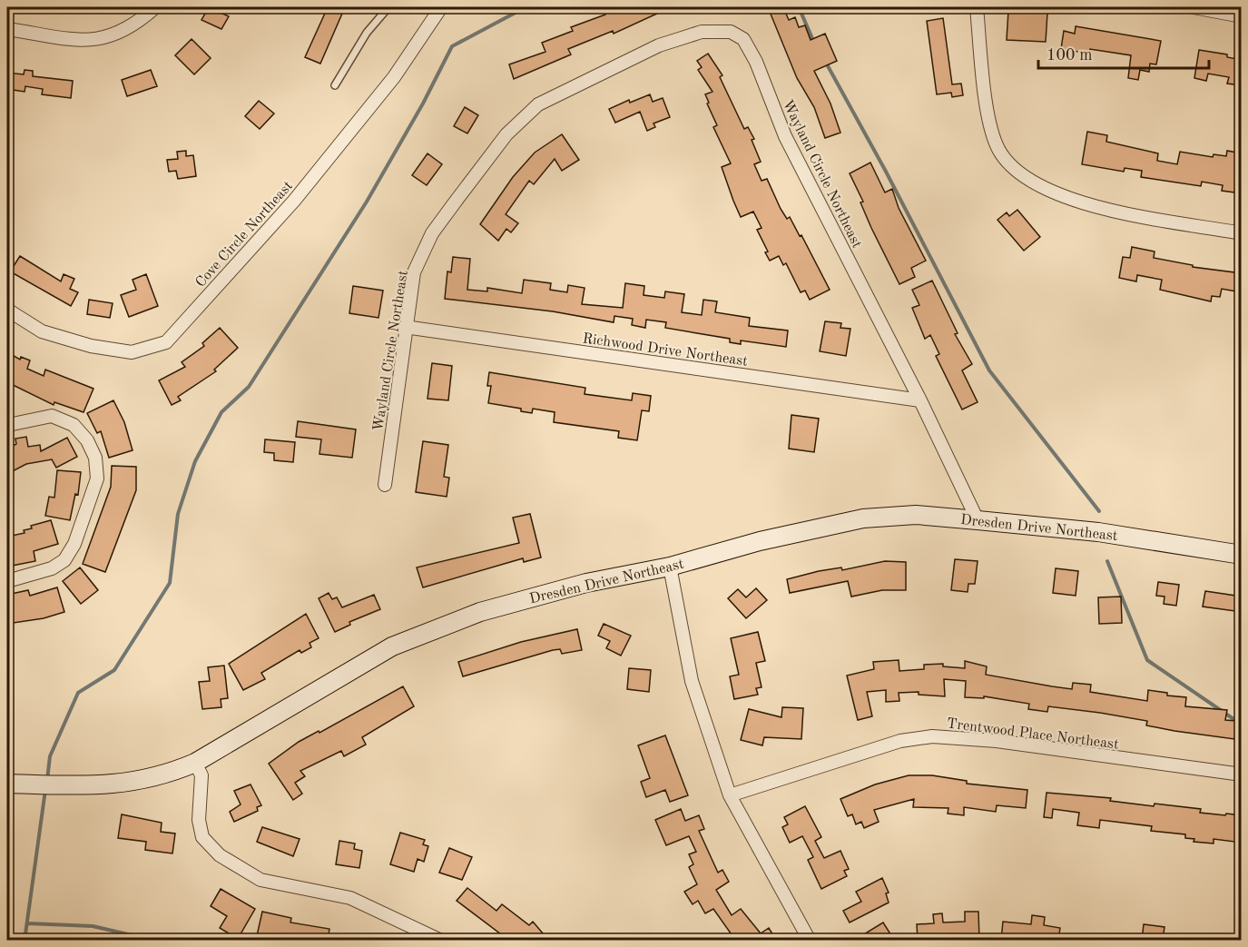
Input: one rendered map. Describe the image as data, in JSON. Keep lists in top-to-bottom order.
{
  "streets": {
    "street": [
      "Wayland Circle Northeast",
      "Cove Circle Northeast",
      "Richwood Drive Northeast",
      "Dresden Drive Northeast",
      "Trentwood Place Northeast"
    ]
  },
  "crossings": [
    ["Wayland Circle Northeast", "Richwood Drive Northeast"],
    ["Wayland Circle Northeast", "Dresden Drive Northeast"]
  ],
  "scale_bar": "100 m"
}
